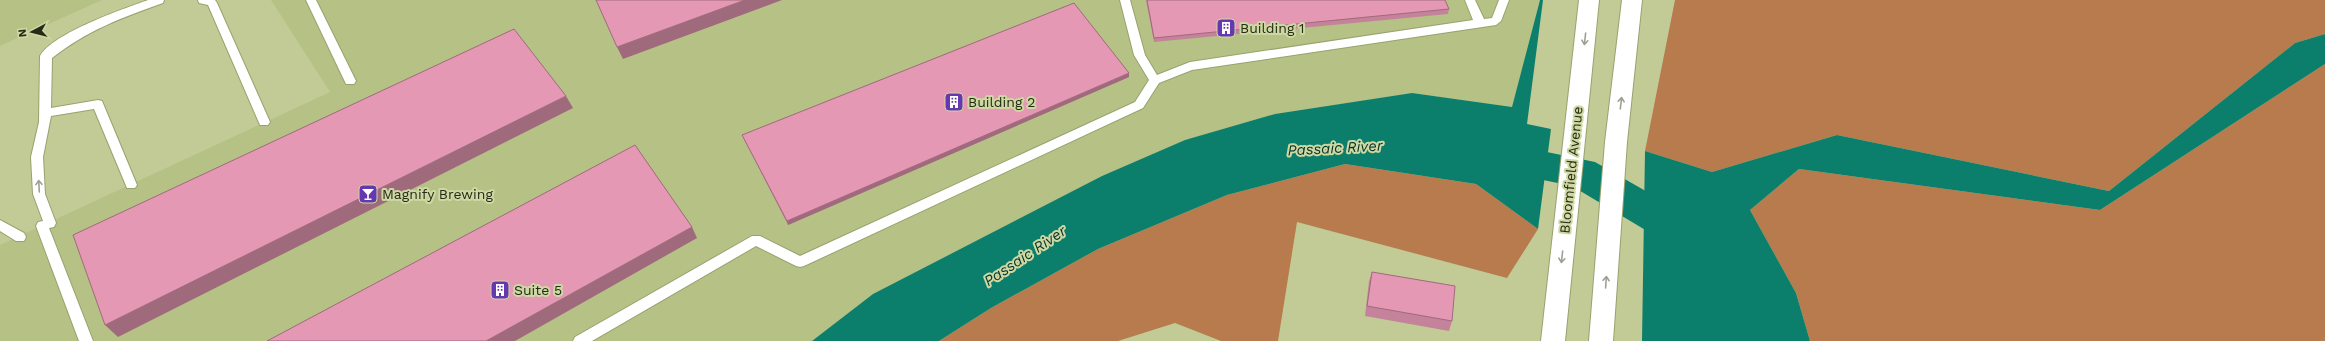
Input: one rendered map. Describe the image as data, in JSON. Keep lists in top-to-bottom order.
{
  "streets": {
    "main road": ["Bloomfield Avenue"]
  },
  "water": ["Passaic River"],
  "places": {
    "building": ["Building 1", "Building 2", "Suite 5"],
    "bar": ["Magnify Brewing"]
  },
  "north": "left"
}
